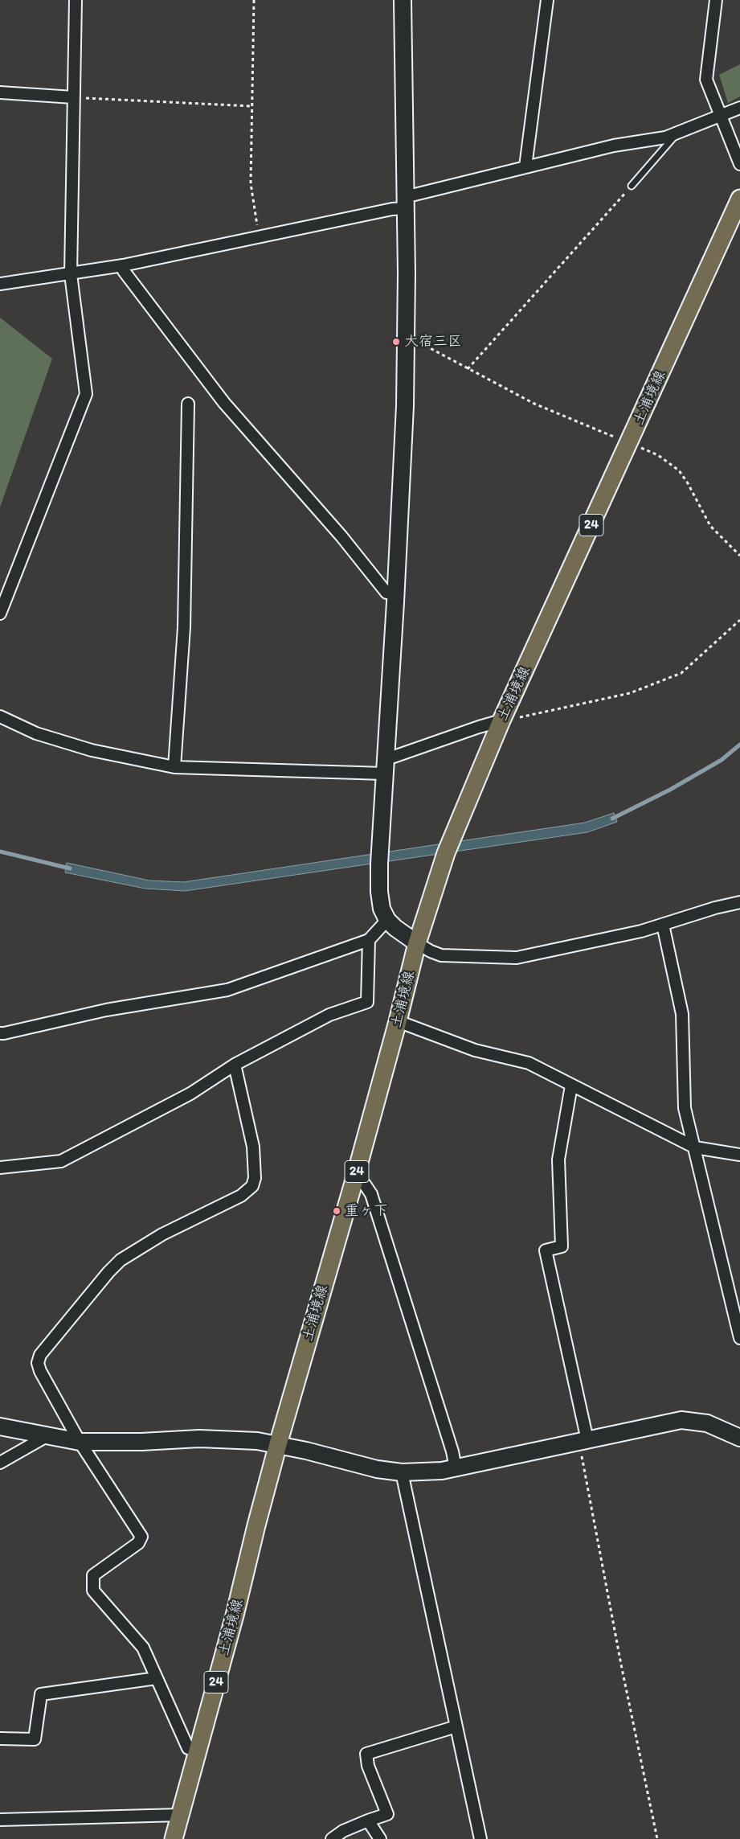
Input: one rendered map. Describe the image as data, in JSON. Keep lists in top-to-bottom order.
{
  "streets": {
    "main road": ["土浦境線", "24"]
  },
  "places": ["大宿三区", "重ヶ下"]
}
